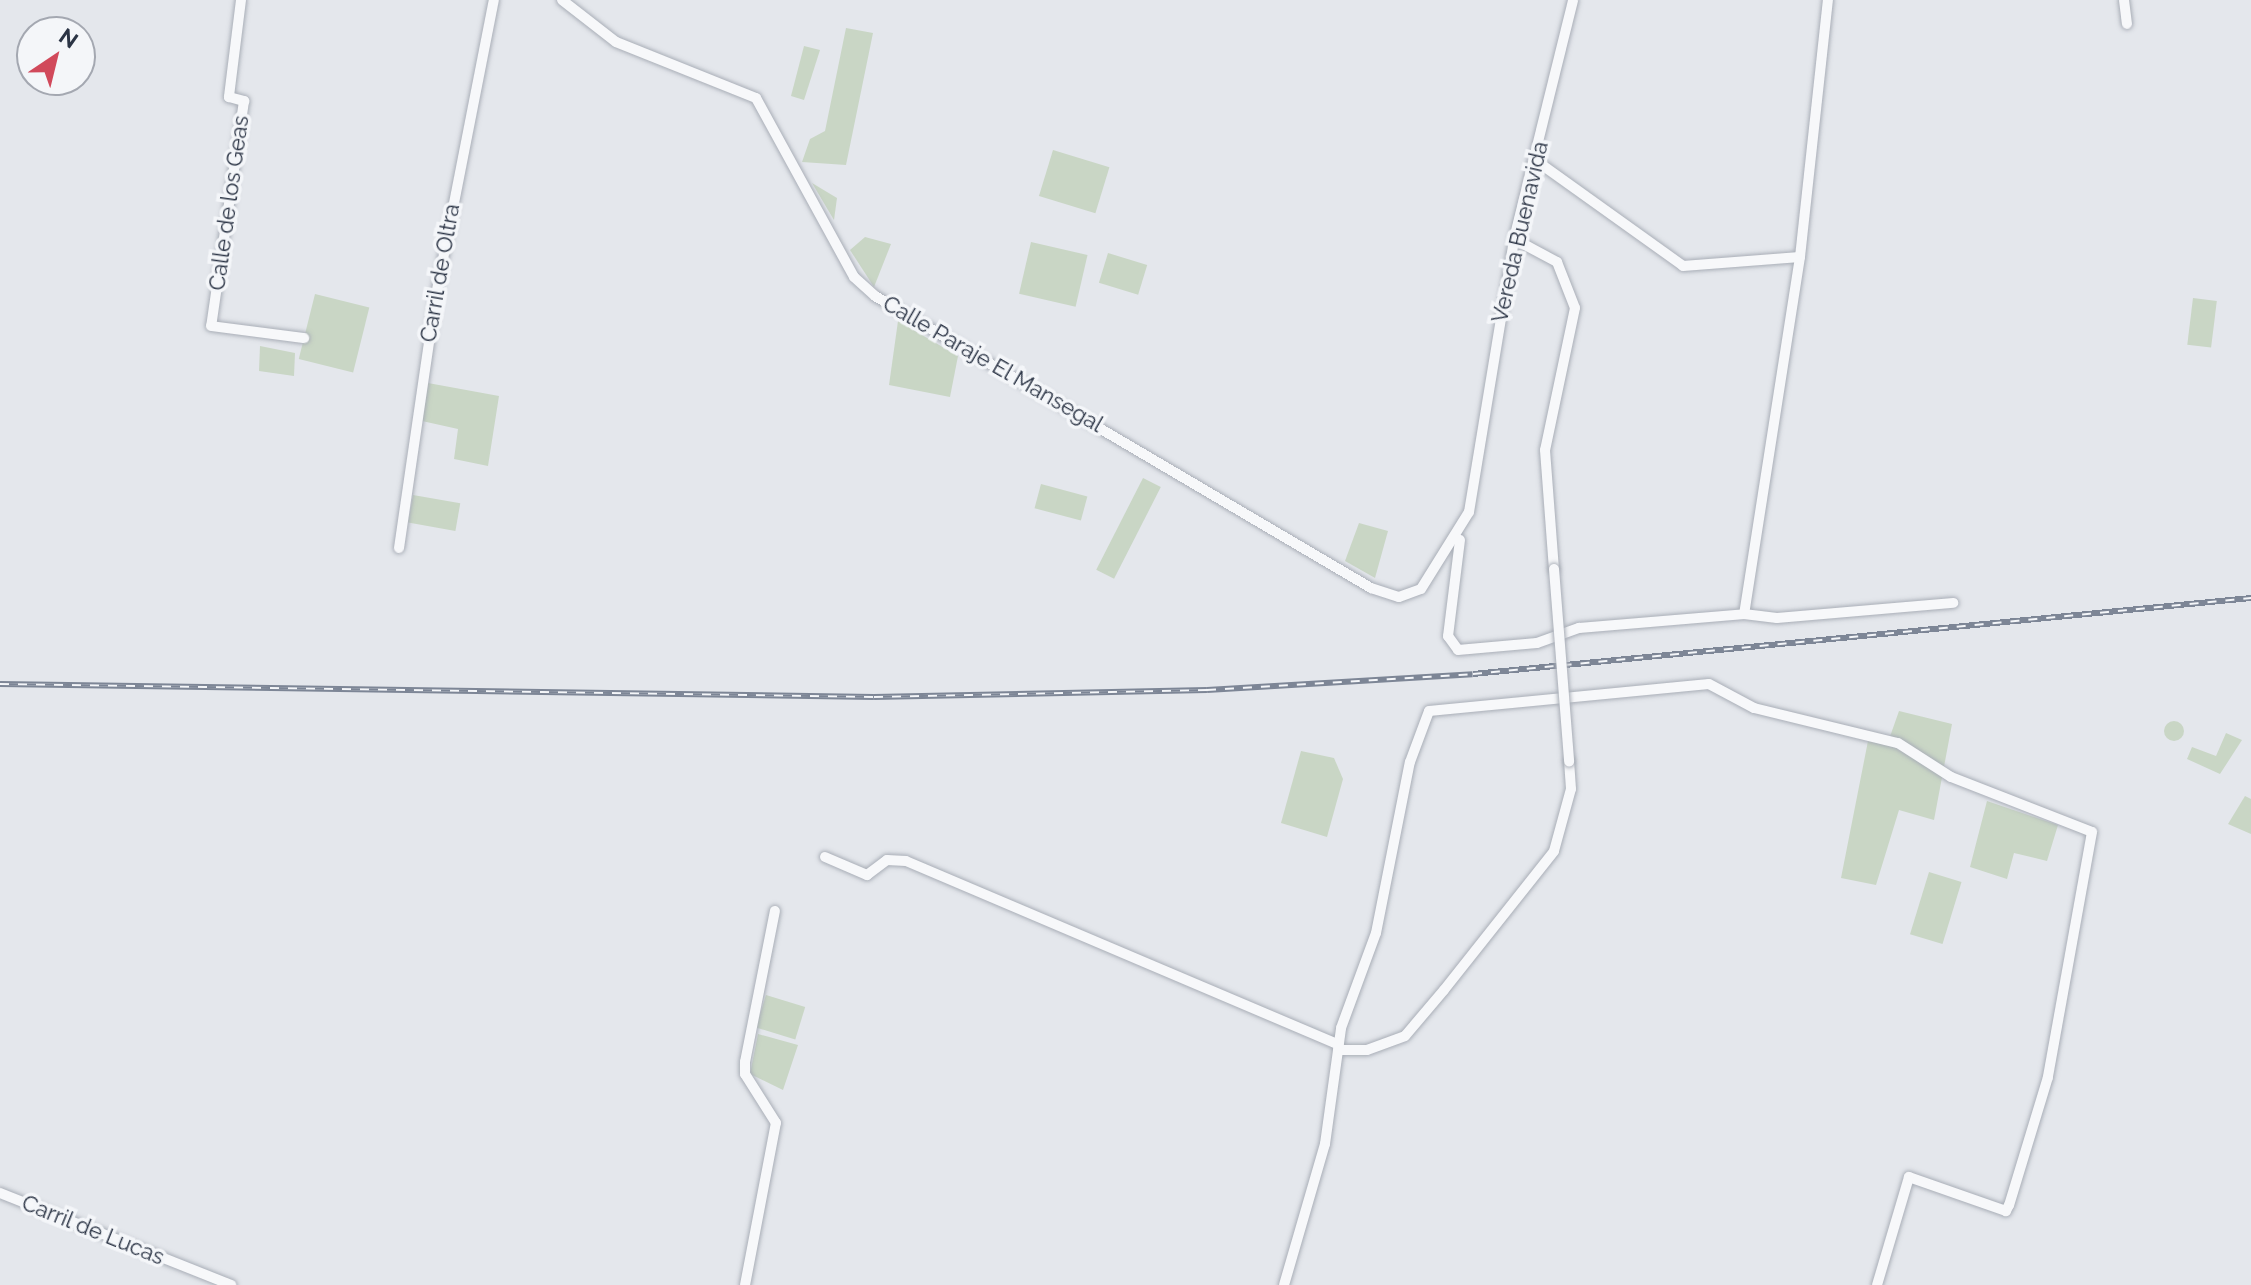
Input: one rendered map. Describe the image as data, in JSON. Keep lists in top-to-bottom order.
{
  "streets": {
    "street": [
      "Calle de los Geas",
      "Vereda Buenavida",
      "Carril de Oltra",
      "Calle Paraje El Mansegal",
      "Carril de Lucas"
    ]
  },
  "crossings": [
    ["Vereda Buenavida", "Calle Paraje El Mansegal"]
  ],
  "north": "top right"
}
